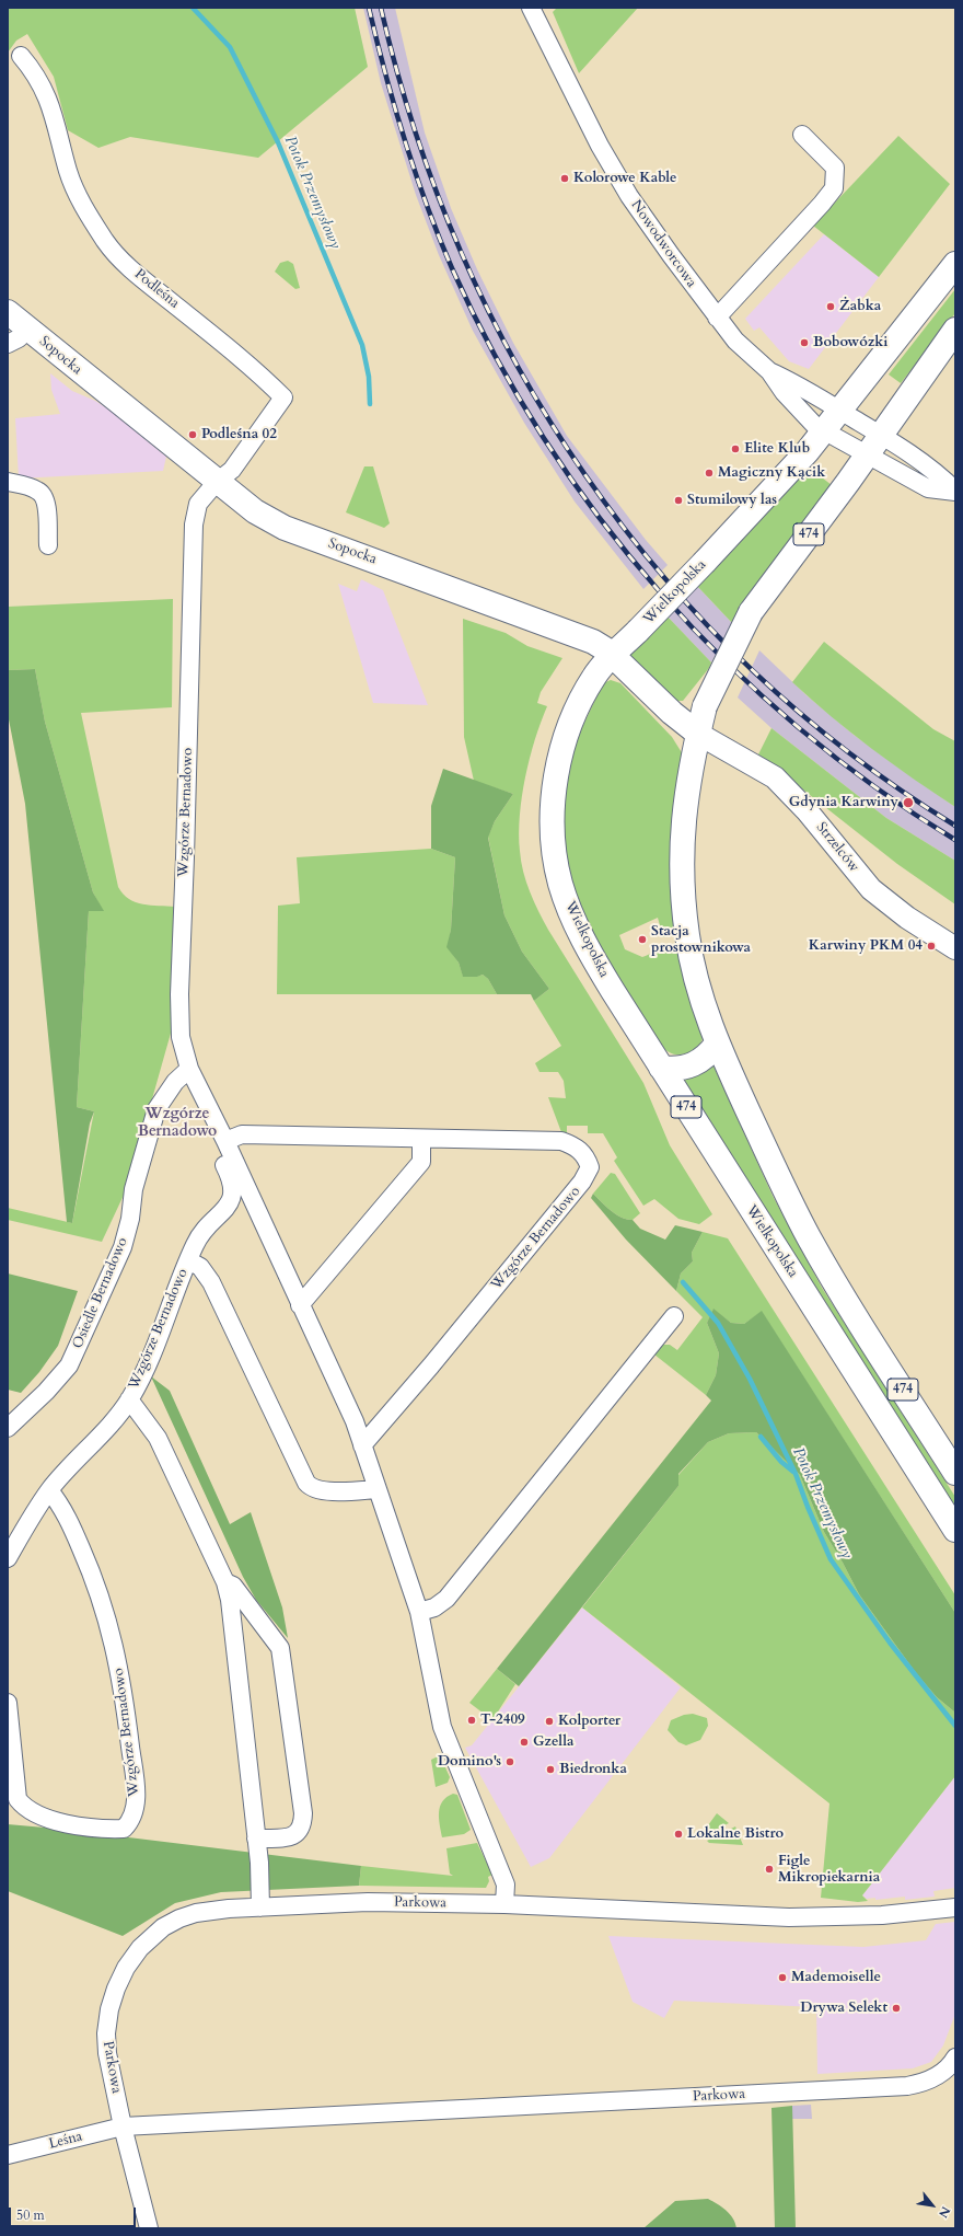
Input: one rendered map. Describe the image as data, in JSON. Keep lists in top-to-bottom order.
{
  "streets": {
    "main road": ["Sopocka", "474", "Wielkopolska"],
    "street": [
      "Nowodworcowa",
      "Podleśna",
      "Wzgórze Bernadowo",
      "Strzelców",
      "Osiedle Bernadowo",
      "Parkowa",
      "Leśna"
    ]
  },
  "crossings": [
    ["Nowodworcowa", "474"],
    ["Nowodworcowa", "Wielkopolska"],
    ["Podleśna", "Sopocka"],
    ["Podleśna", "Wzgórze Bernadowo"],
    ["Sopocka", "474"],
    ["Sopocka", "Wielkopolska"],
    ["Sopocka", "Wzgórze Bernadowo"],
    ["Sopocka", "Strzelców"],
    ["474", "Strzelców"],
    ["Wzgórze Bernadowo", "Osiedle Bernadowo"],
    ["Wzgórze Bernadowo", "Parkowa"],
    ["Parkowa", "Leśna"]
  ],
  "districts": ["Wzgórze Bernadowo"],
  "water": ["Potok Przemysłowy"],
  "places": [
    "Kolorowe Kable",
    "Żabka",
    "Bobowózki",
    "Podleśna 02",
    "Elite Klub",
    "Magiczny Kącik",
    "Stumilowy las",
    "Gdynia Karwiny",
    "Stacja prostownikowa",
    "Karwiny PKM 04",
    "T-2409",
    "Kolporter",
    "Gzella",
    "Domino's",
    "Biedronka",
    "Lokalne Bistro",
    "Figle Mikropiekarnia",
    "Mademoiselle",
    "Drywa Selekt"
  ],
  "scale_bar": "50 m",
  "north": "bottom right"
}
